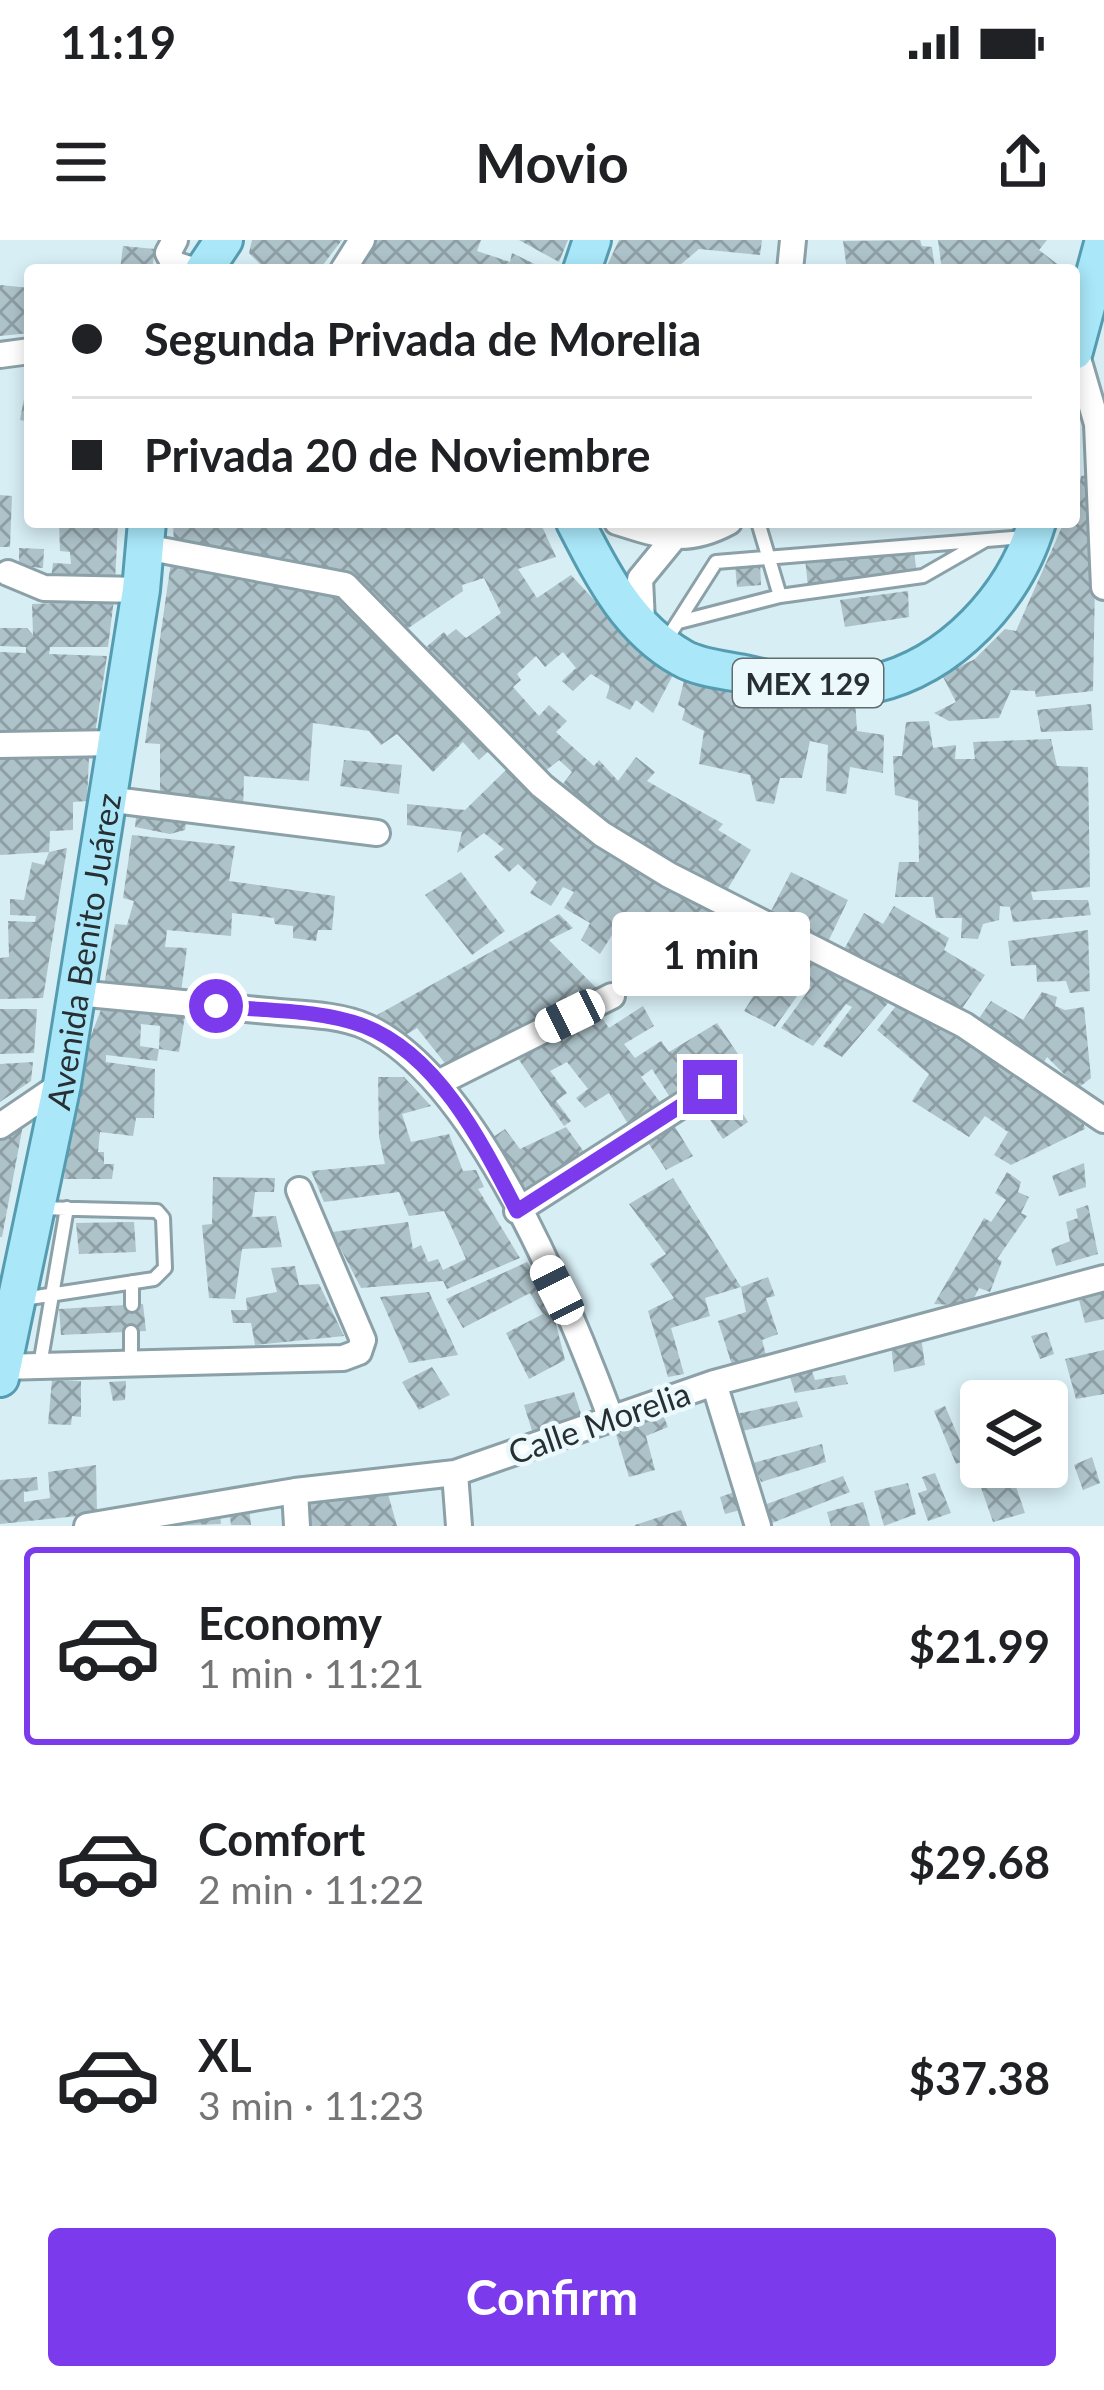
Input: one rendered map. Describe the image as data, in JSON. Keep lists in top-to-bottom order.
{
  "streets": {
    "main road": ["MEX 129", "Avenida Benito Juárez"],
    "street": ["Calle Morelia"]
  },
  "page": {
    "status": "11:19",
    "header": "Movio",
    "banner": ["Segunda Privada de Morelia", "Privada 20 de Noviembre"],
    "bubble": "1 min",
    "list": [
      {
        "name": "Economy",
        "note": "1 min · 11:21",
        "value": "$21.99"
      },
      {
        "name": "Comfort",
        "note": "2 min · 11:22",
        "value": "$29.68"
      },
      {
        "name": "XL",
        "note": "3 min · 11:23",
        "value": "$37.38"
      }
    ],
    "buttons": "Confirm"
  }
}
